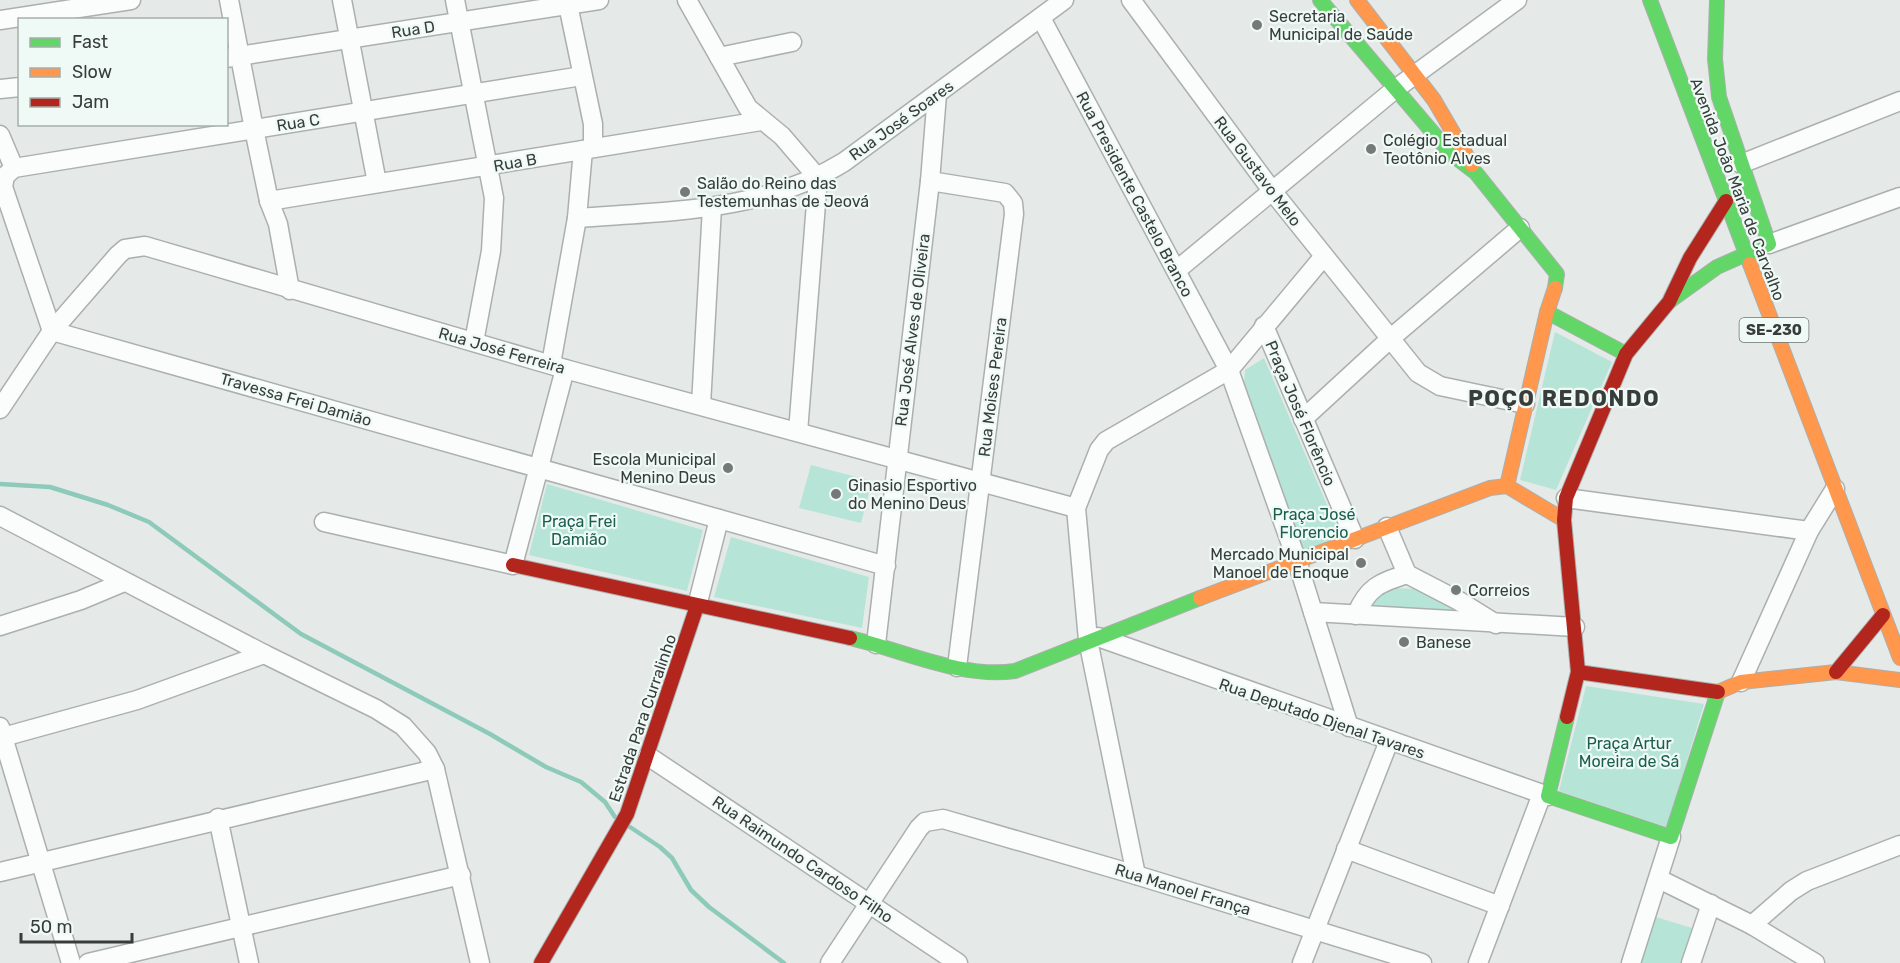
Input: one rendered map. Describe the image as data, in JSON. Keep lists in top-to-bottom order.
{
  "streets": {
    "street": [
      "Rua D",
      "Rua José Soares",
      "Rua C",
      "Rua B",
      "Rua Gustavo Melo",
      "Avenida João Maria de Carvalho",
      "Rua Presidente Castelo Branco",
      "Rua José Alves de Oliveira",
      "SE-230",
      "Rua José Ferreira",
      "Rua Moises Pereira",
      "Travessa Frei Damião",
      "Praça José Florêncio",
      "Estrada Para Curralinho",
      "Rua Deputado Djenal Tavares",
      "Rua Raimundo Cardoso Filho",
      "Rua Manoel França"
    ]
  },
  "crossings": [
    ["Rua José Soares", "Rua Presidente Castelo Branco"],
    ["Rua José Soares", "Rua José Alves de Oliveira"],
    ["Rua Presidente Castelo Branco", "Praça José Florêncio"],
    ["Rua José Alves de Oliveira", "Rua José Ferreira"],
    ["Rua José Alves de Oliveira", "Rua Moises Pereira"],
    ["Rua José Ferreira", "Rua Moises Pereira"],
    ["Rua José Ferreira", "Travessa Frei Damião"],
    ["Estrada Para Curralinho", "Rua Raimundo Cardoso Filho"],
    ["Rua Raimundo Cardoso Filho", "Rua Manoel França"]
  ],
  "districts": ["POÇO REDONDO"],
  "parks": ["Praça José Florencio", "Praça Frei Damião", "Praça Artur Moreira de Sá"],
  "places": [
    "Secretaria Municipal de Saúde",
    "Colégio Estadual Teotônio Alves",
    "Salão do Reino das Testemunhas de Jeová",
    "Escola Municipal Menino Deus",
    "Ginasio Esportivo do Menino Deus",
    "Mercado Municipal Manoel de Enoque",
    "Correios",
    "Banese"
  ],
  "legend": ["Fast", "Slow", "Jam"],
  "scale_bar": "50 m"
}
